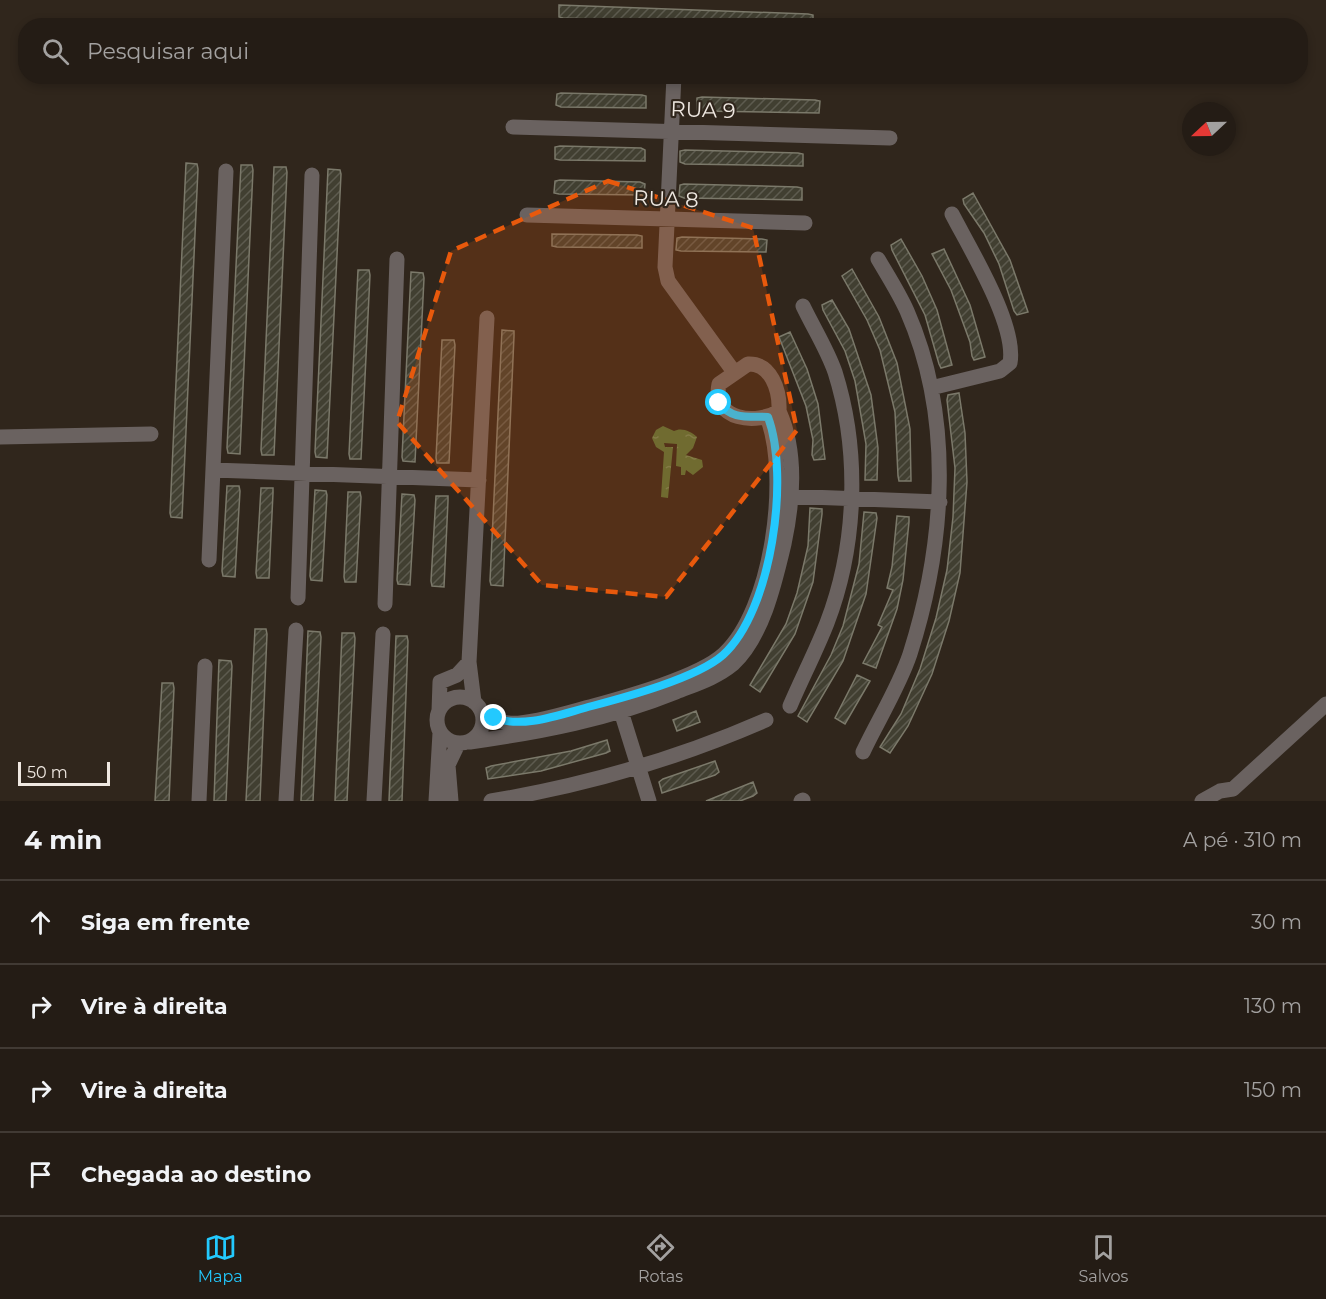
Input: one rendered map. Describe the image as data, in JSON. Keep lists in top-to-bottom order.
{
  "streets": {
    "street": ["RUA 9", "RUA 8"]
  },
  "scale_bar": "50 m",
  "north": "left",
  "page": {
    "search": "Pesquisar aqui",
    "scale": "50 m",
    "heading": ["4 min", "A pé · 310 m"],
    "list": [
      ["Siga em frente", "30 m"],
      ["Vire à direita", "130 m"],
      ["Vire à direita", "150 m"],
      "Chegada ao destino"
    ],
    "nav": ["Mapa", "Rotas", "Salvos"]
  }
}
